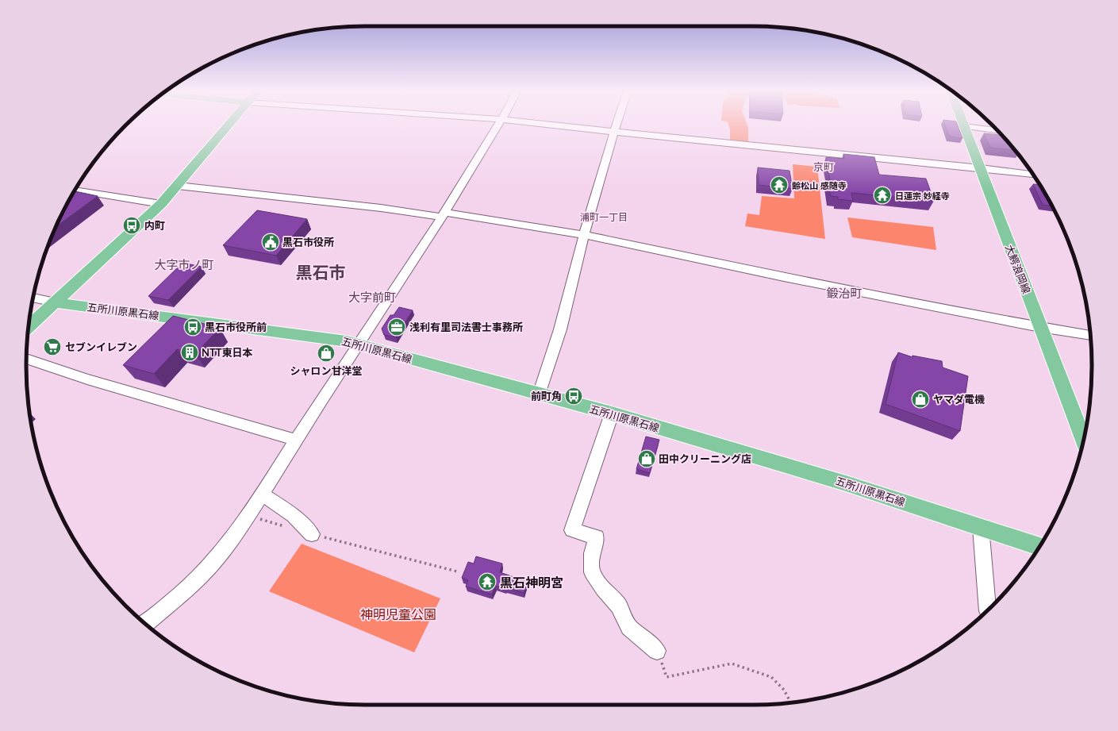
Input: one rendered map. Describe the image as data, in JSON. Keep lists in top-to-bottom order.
{
  "streets": {
    "main road": ["大鰐浪岡線", "五所川原黒石線"]
  },
  "districts": [
    "京町",
    "浦町一丁目",
    "大字市ノ町",
    "黒石市",
    "鍛治町",
    "大字前町"
  ],
  "parks": ["神明児童公園"],
  "places": {
    "temple": ["齢松山 感随寺", "日蓮宗 妙経寺", "黒石神明宮"],
    "bus stop": ["内町", "黒石市役所前", "前町角"],
    "public building": ["黒石市役所"],
    "office": ["浅利有里司法書士事務所"],
    "supermarket": ["セブンイレブン"],
    "building": ["NTT東日本"],
    "shop": ["シャロン甘洋堂", "ヤマダ電機", "田中クリーニング店"]
  }
}
